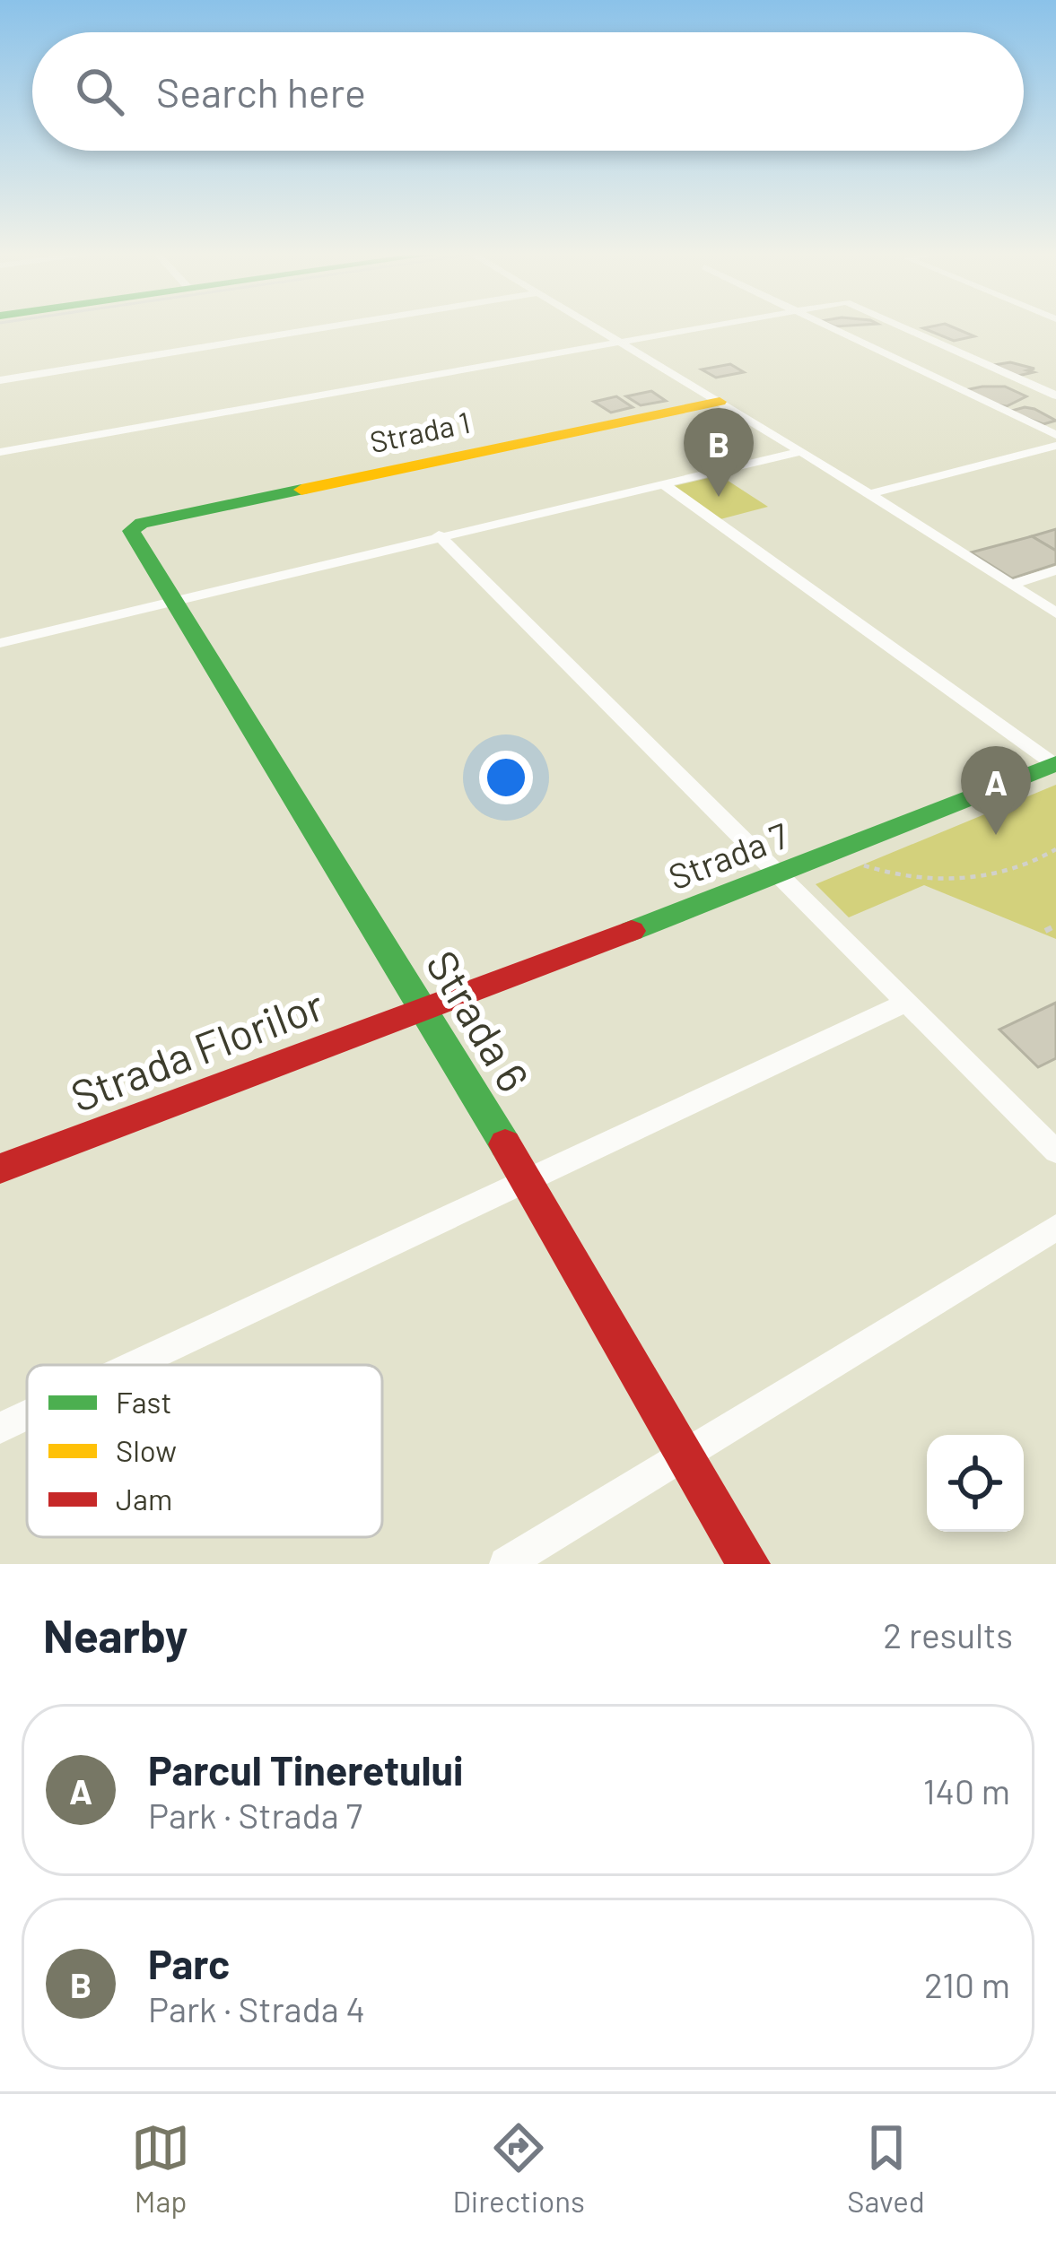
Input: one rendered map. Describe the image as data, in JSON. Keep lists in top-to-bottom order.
{
  "streets": {
    "street": [
      "Strada 1",
      "Strada 7",
      "Strada 6",
      "Strada Florilor"
    ]
  },
  "crossings": [
    ["Strada 1", "Strada 6"],
    ["Strada 7", "Strada 6"],
    ["Strada 7", "Strada Florilor"],
    ["Strada 6", "Strada Florilor"]
  ],
  "legend": ["Fast", "Slow", "Jam"],
  "page": {
    "search": "Search here",
    "pins": ["B", "A"],
    "heading": ["Nearby", "2 results"],
    "list": [
      {
        "mark": "A",
        "name": "Parcul Tineretului",
        "note": "Park · Strada 7",
        "value": "140 m"
      },
      {
        "mark": "B",
        "name": "Parc",
        "note": "Park · Strada 4",
        "value": "210 m"
      }
    ],
    "nav": ["Map", "Directions", "Saved"]
  }
}
